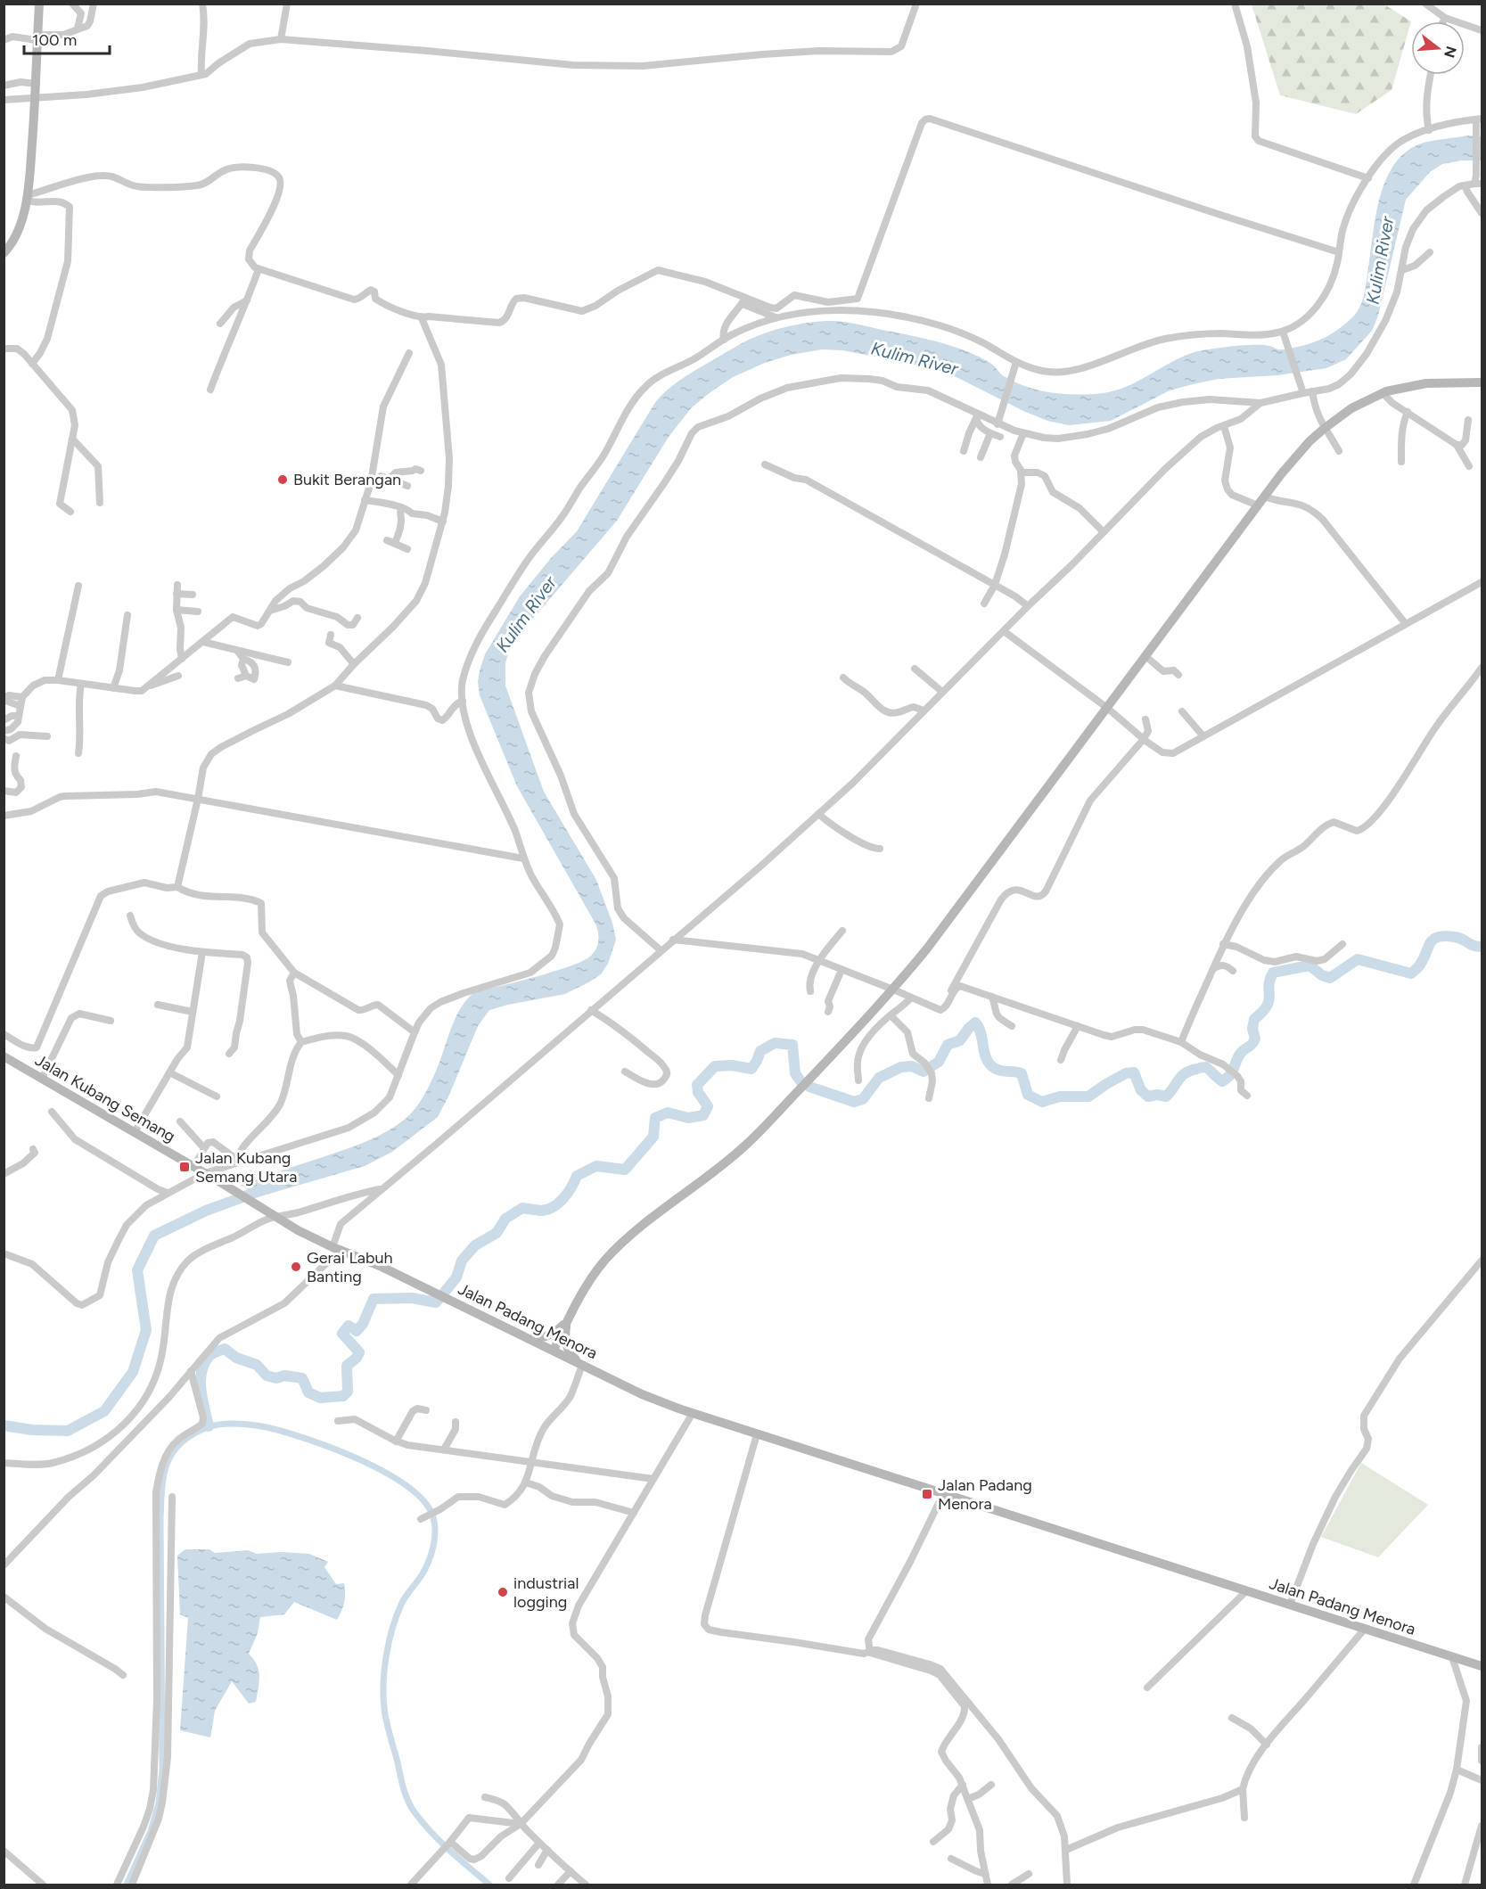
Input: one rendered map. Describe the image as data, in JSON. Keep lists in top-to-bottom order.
{
  "streets": {
    "street": ["Jalan Kubang Semang", "Jalan Padang Menora"]
  },
  "crossings": [
    ["Jalan Kubang Semang", "Jalan Padang Menora"]
  ],
  "water": ["Kulim River"],
  "places": {
    "other": ["Bukit Berangan", "Gerai Labuh Banting", "industrial logging"],
    "transit": ["Jalan Kubang Semang Utara", "Jalan Padang Menora"]
  },
  "scale_bar": "100 m",
  "north": "right"
}
